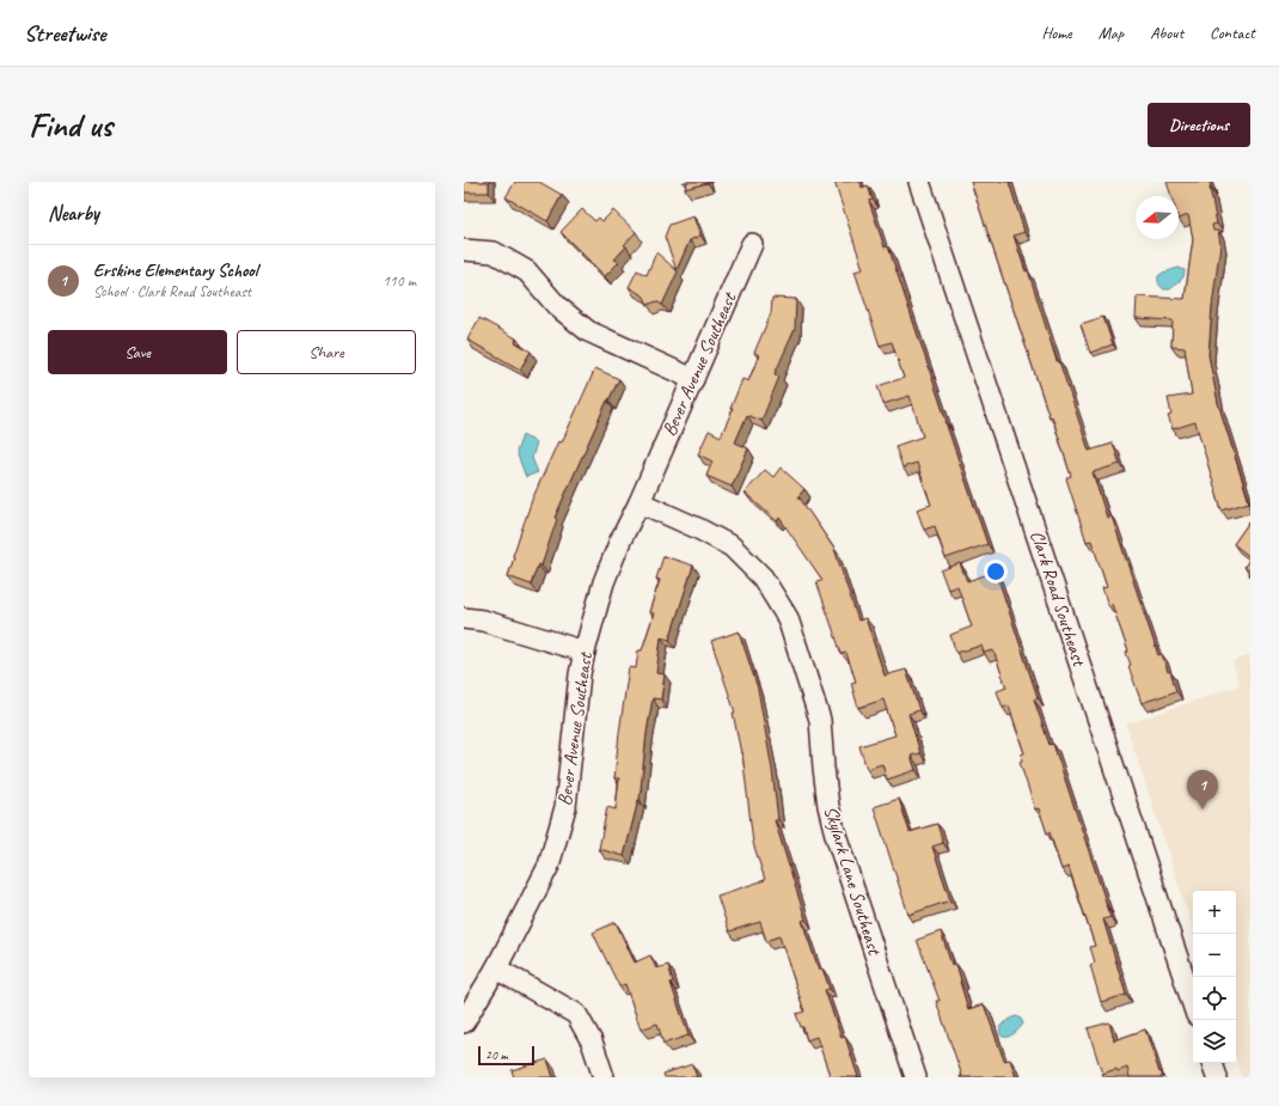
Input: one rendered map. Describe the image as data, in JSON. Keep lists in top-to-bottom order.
{
  "streets": {
    "street": ["Bever Avenue Southeast", "Clark Road Southeast", "Skylark Lane Southeast"]
  },
  "crossings": [
    ["Bever Avenue Southeast", "Skylark Lane Southeast"]
  ],
  "scale_bar": "20 m",
  "north": "left",
  "page": {
    "header": "Streetwise",
    "nav": [
      "Home",
      "Map",
      "About",
      "Contact"
    ],
    "buttons": [
      "Directions",
      ["Save", "Share"]
    ],
    "title": "Find us",
    "heading": "Nearby",
    "list": [
      {
        "mark": "1",
        "name": "Erskine Elementary School",
        "note": "School · Clark Road Southeast",
        "value": "110 m"
      }
    ],
    "pins": "1",
    "map_buttons": ["+", "−"],
    "scale": "20 m"
  }
}
